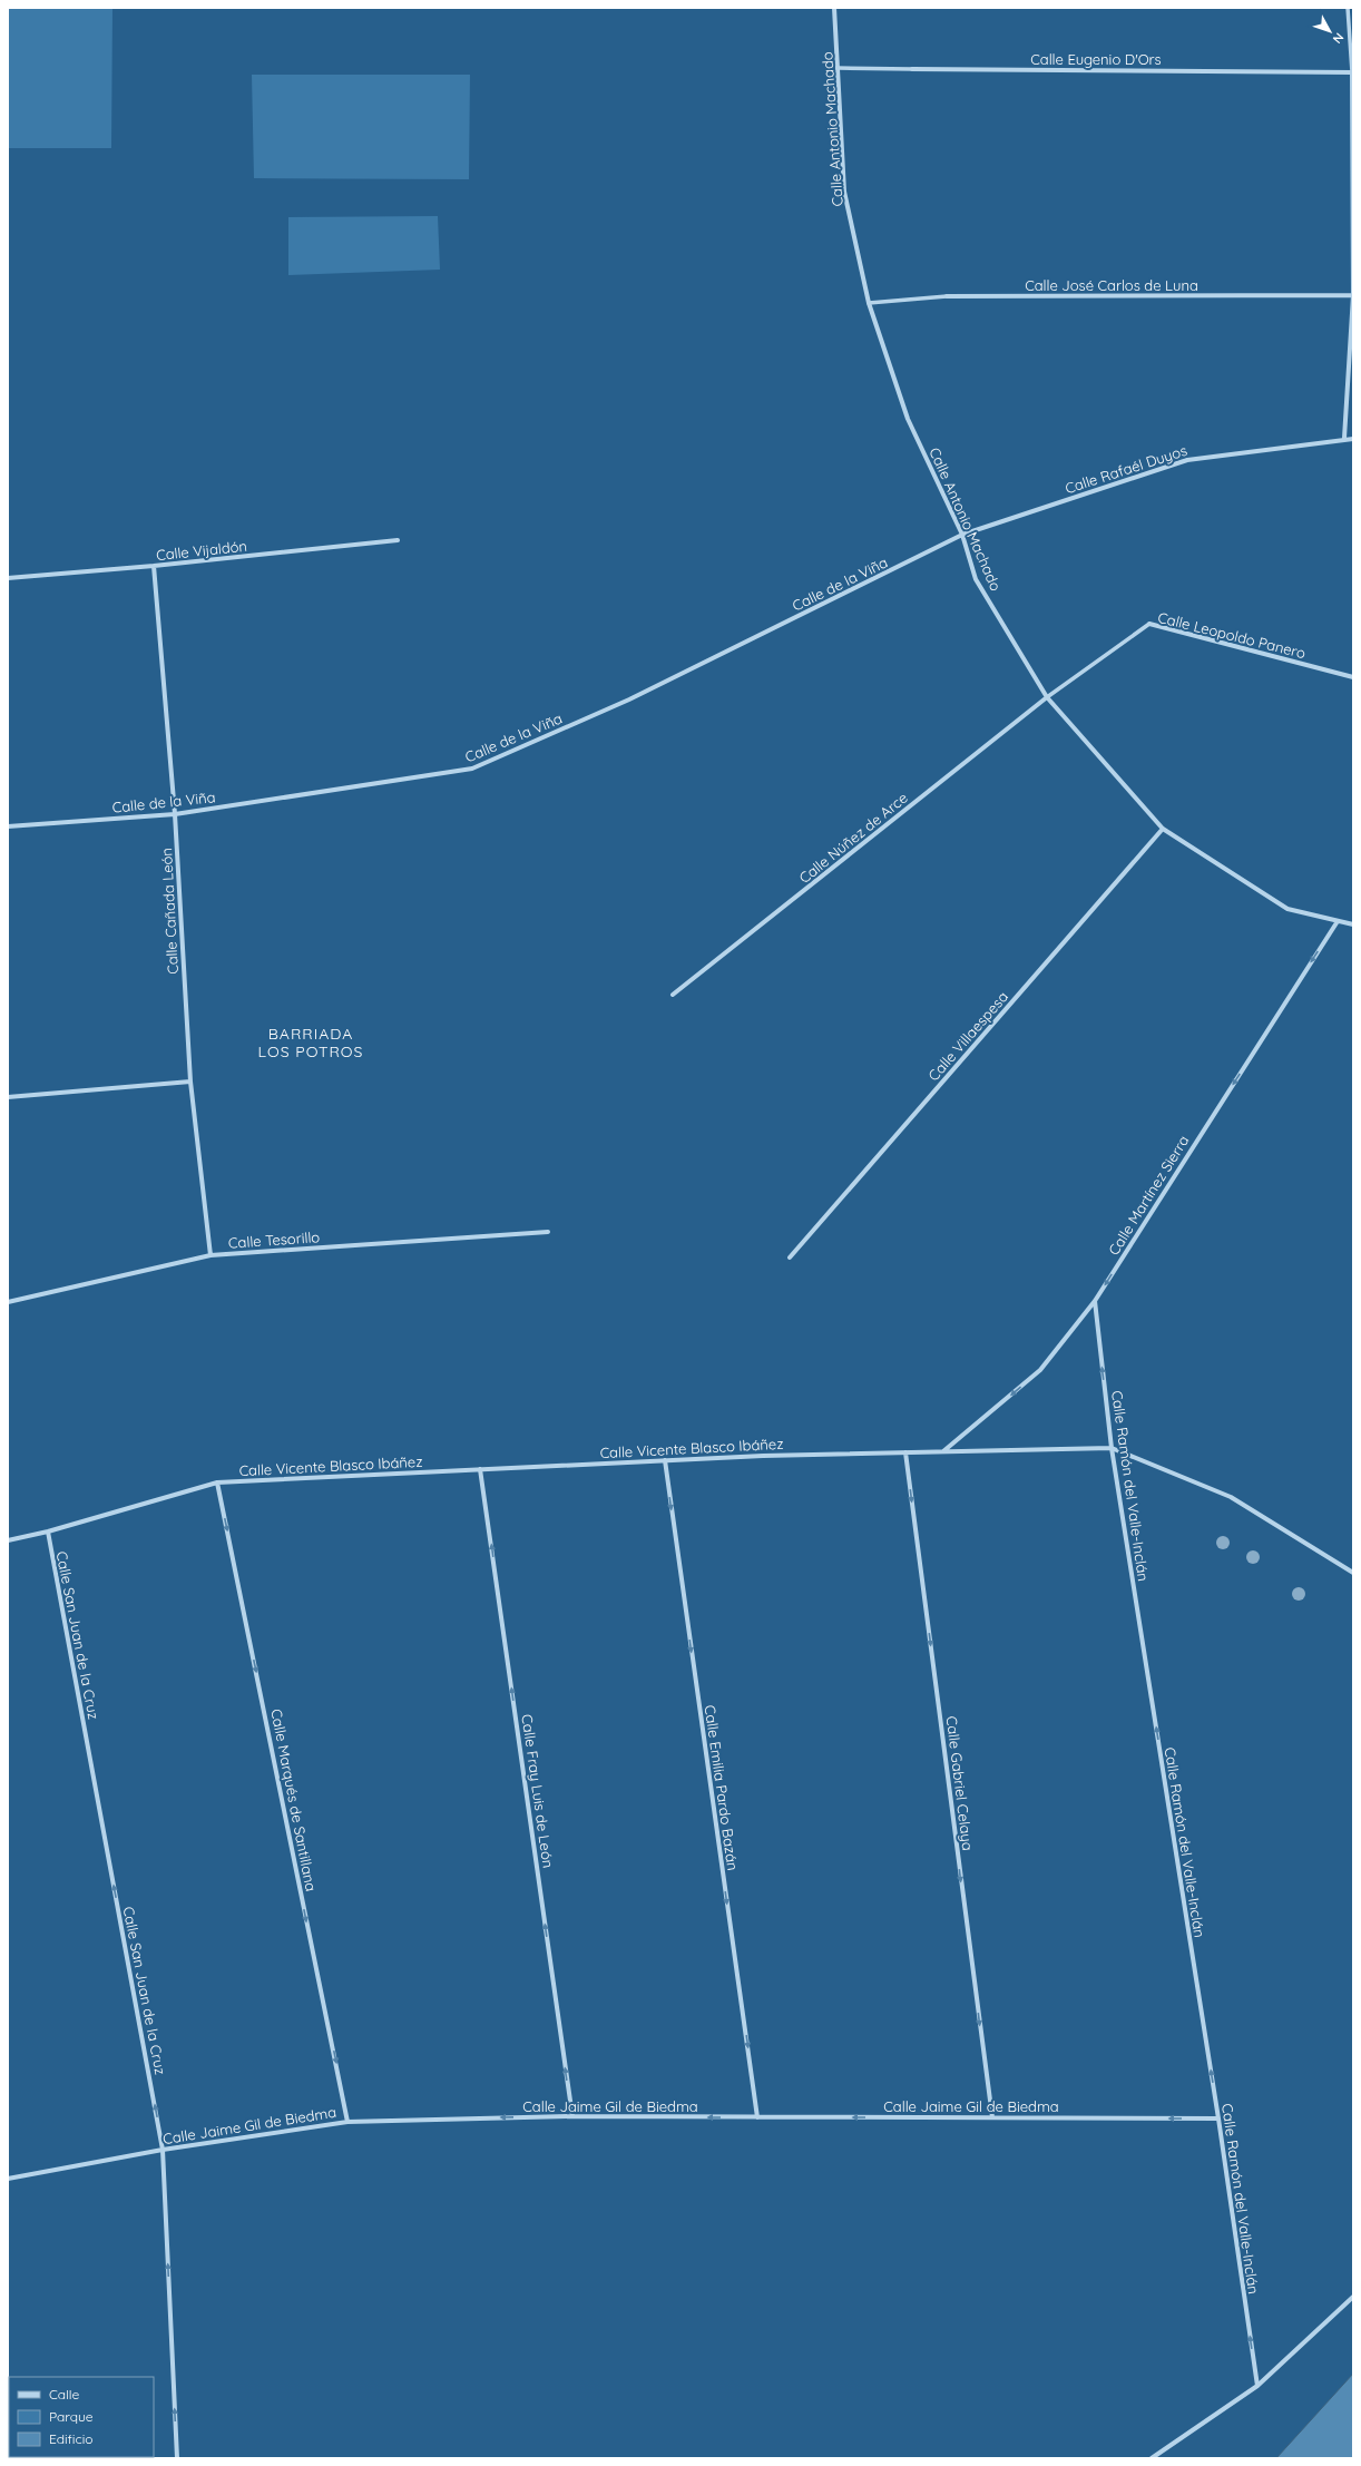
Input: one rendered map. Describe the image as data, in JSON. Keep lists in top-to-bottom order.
{
  "streets": {
    "street": [
      "Calle Eugenio D'Ors",
      "Calle Antonio Machado",
      "Calle José Carlos de Luna",
      "Calle Rafaél Duyos",
      "Calle Vijaldón",
      "Calle de la Viña",
      "Calle Leopoldo Panero",
      "Calle Núñez de Arce",
      "Calle Cañada León",
      "Calle Villaespesa",
      "Calle Martínez Sierra",
      "Calle Tesorillo",
      "Calle Vicente Blasco Ibáñez",
      "Calle Ramón del Valle-Inclán",
      "Calle San Juan de la Cruz",
      "Calle Gabriel Celaya",
      "Calle Emilia Pardo Bazán",
      "Calle Fray Luis de León",
      "Calle Marqués de Santillana",
      "Calle Jaime Gil de Biedma"
    ]
  },
  "crossings": [
    ["Calle Eugenio D'Ors", "Calle Antonio Machado"],
    ["Calle Antonio Machado", "Calle José Carlos de Luna"],
    ["Calle Antonio Machado", "Calle Rafaél Duyos"],
    ["Calle Antonio Machado", "Calle de la Viña"],
    ["Calle Antonio Machado", "Calle Leopoldo Panero"],
    ["Calle Antonio Machado", "Calle Núñez de Arce"],
    ["Calle Antonio Machado", "Calle Villaespesa"],
    ["Calle Antonio Machado", "Calle Martínez Sierra"],
    ["Calle Rafaél Duyos", "Calle de la Viña"],
    ["Calle Vijaldón", "Calle Cañada León"],
    ["Calle de la Viña", "Calle Cañada León"],
    ["Calle Leopoldo Panero", "Calle Núñez de Arce"],
    ["Calle Cañada León", "Calle Tesorillo"],
    ["Calle Martínez Sierra", "Calle Vicente Blasco Ibáñez"],
    ["Calle Martínez Sierra", "Calle Ramón del Valle-Inclán"],
    ["Calle Vicente Blasco Ibáñez", "Calle Ramón del Valle-Inclán"],
    ["Calle Vicente Blasco Ibáñez", "Calle San Juan de la Cruz"],
    ["Calle Vicente Blasco Ibáñez", "Calle Gabriel Celaya"],
    ["Calle Vicente Blasco Ibáñez", "Calle Emilia Pardo Bazán"],
    ["Calle Vicente Blasco Ibáñez", "Calle Fray Luis de León"],
    ["Calle Vicente Blasco Ibáñez", "Calle Marqués de Santillana"],
    ["Calle Ramón del Valle-Inclán", "Calle Jaime Gil de Biedma"],
    ["Calle San Juan de la Cruz", "Calle Jaime Gil de Biedma"],
    ["Calle Gabriel Celaya", "Calle Jaime Gil de Biedma"],
    ["Calle Emilia Pardo Bazán", "Calle Jaime Gil de Biedma"],
    ["Calle Fray Luis de León", "Calle Jaime Gil de Biedma"],
    ["Calle Marqués de Santillana", "Calle Jaime Gil de Biedma"]
  ],
  "one_way": [
    "Calle Martínez Sierra",
    "Calle Ramón del Valle-Inclán",
    "Calle San Juan de la Cruz",
    "Calle Gabriel Celaya",
    "Calle Emilia Pardo Bazán",
    "Calle Fray Luis de León",
    "Calle Marqués de Santillana",
    "Calle Jaime Gil de Biedma"
  ],
  "districts": ["BARRIADA LOS POTROS"],
  "legend": ["Calle", "Parque", "Edificio"],
  "north": "bottom right"
}
